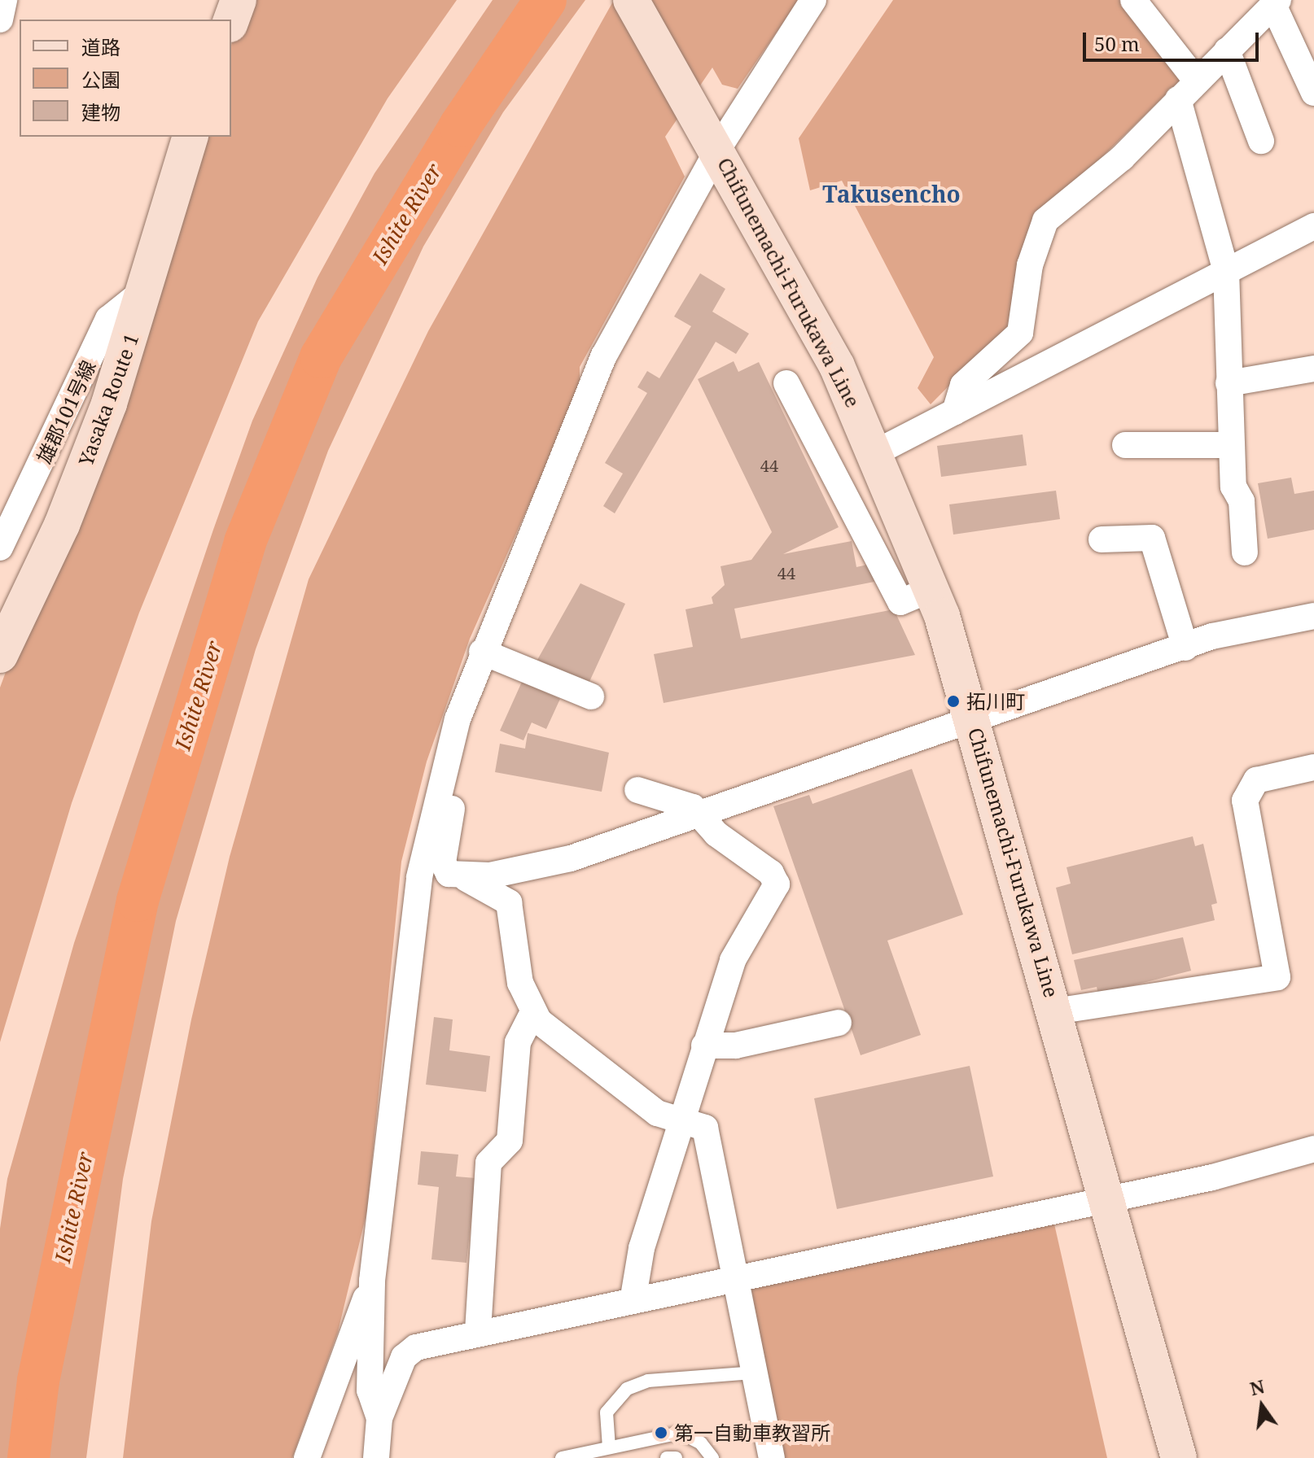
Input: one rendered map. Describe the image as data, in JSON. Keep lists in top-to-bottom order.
{
  "streets": {
    "street": ["Chifunemachi-Furukawa Line", "Yasaka Route 1", "雄郡101号線"]
  },
  "crossings": [
    ["Yasaka Route 1", "雄郡101号線"]
  ],
  "districts": ["Takusencho"],
  "water": ["Ishite River"],
  "places": ["拓川町", "第一自動車教習所"],
  "house_numbers": ["44", "44"],
  "legend": ["道路", "公園", "建物"],
  "scale_bar": "50 m",
  "north": "top"
}
